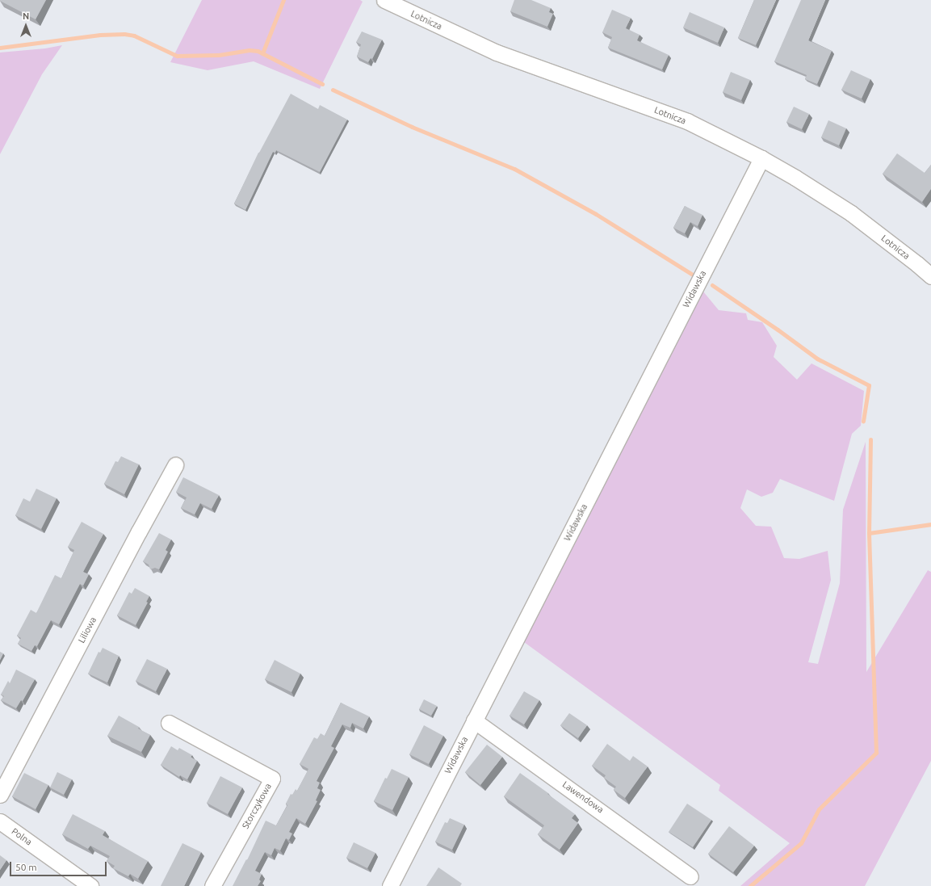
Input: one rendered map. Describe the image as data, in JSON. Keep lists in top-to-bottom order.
{
  "streets": {
    "street": [
      "Lotnicza",
      "Widawska",
      "Liliowa",
      "Lawendowa",
      "Storczykowa",
      "Polna"
    ]
  },
  "crossings": [
    ["Lotnicza", "Widawska"],
    ["Widawska", "Lawendowa"]
  ],
  "scale_bar": "50 m",
  "north": "top"
}
